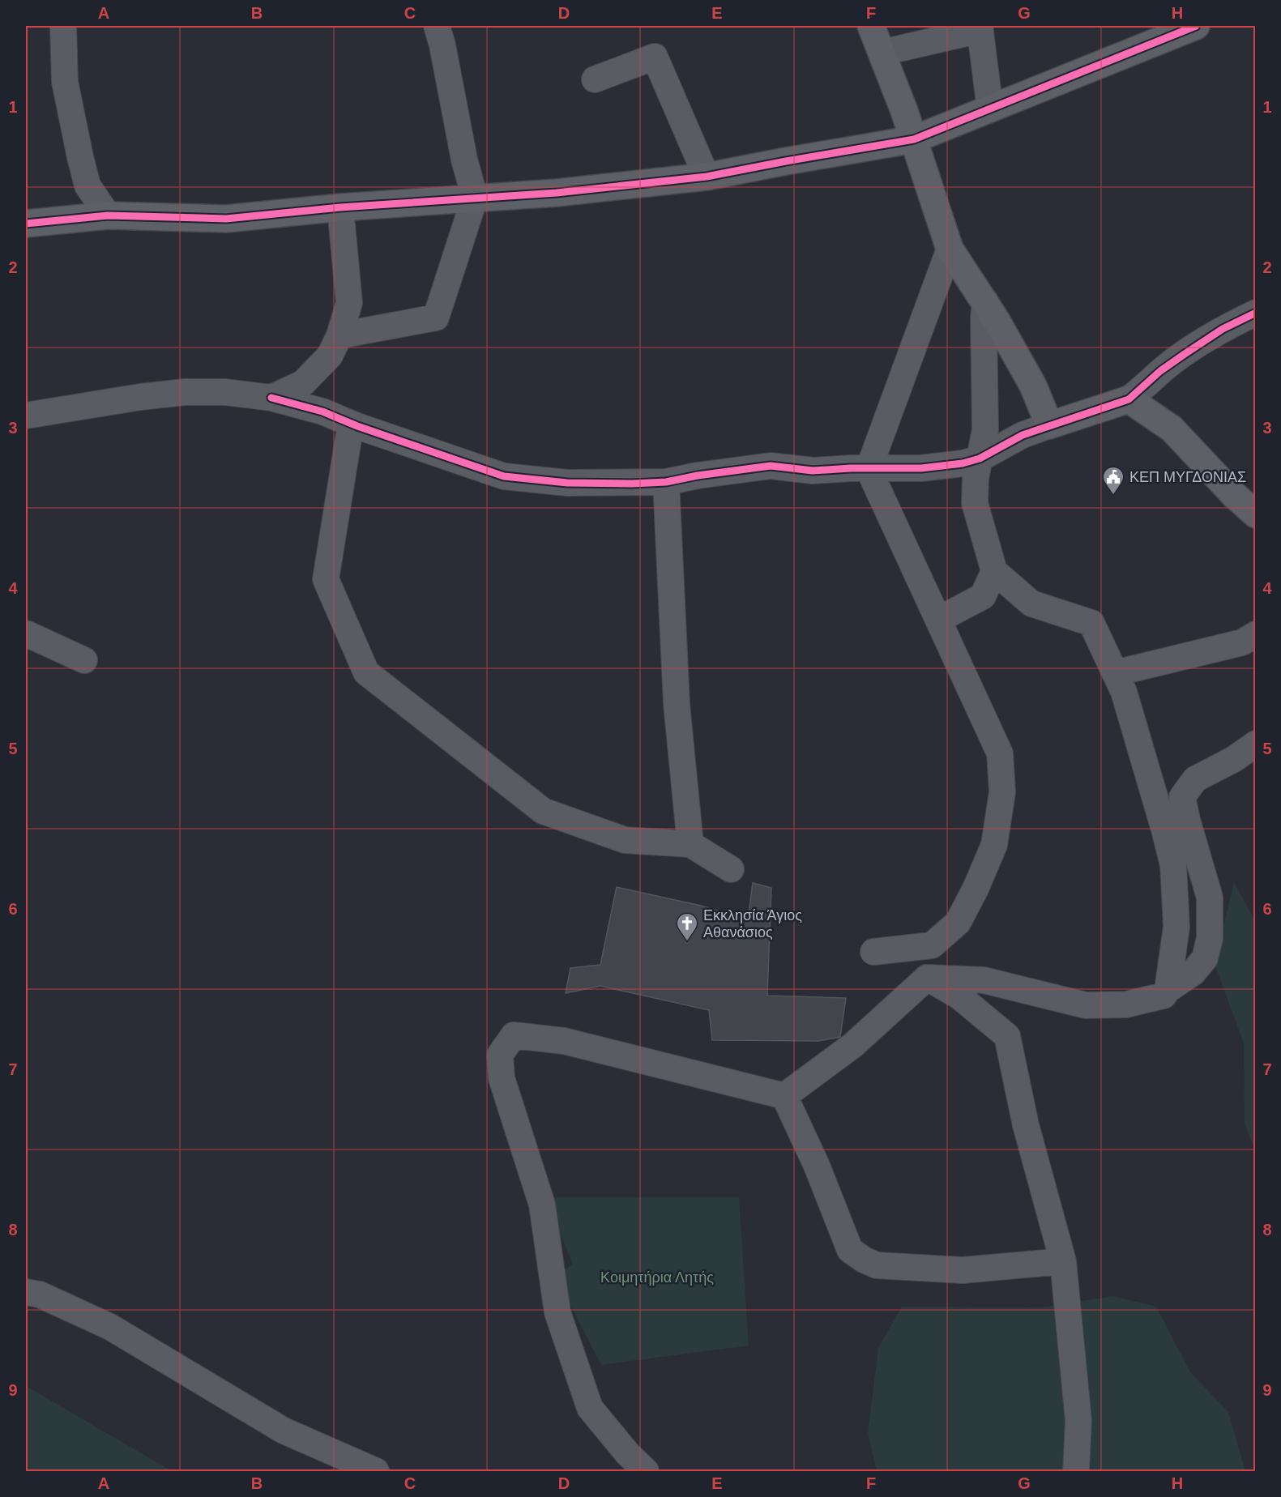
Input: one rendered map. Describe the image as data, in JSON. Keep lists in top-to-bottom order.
{
  "parks": ["Κοιμητήρια Λητής"],
  "places": {
    "public building": ["ΚΕΠ ΜΥΓΔΟΝΙΑΣ"],
    "church": ["Εκκλησία Άγιος Αθανάσιος"]
  },
  "grid": {
    "columns": [
      "A",
      "B",
      "C",
      "D",
      "E",
      "F",
      "G",
      "H"
    ],
    "rows": [
      "1",
      "2",
      "3",
      "4",
      "5",
      "6",
      "7",
      "8",
      "9"
    ]
  }
}
